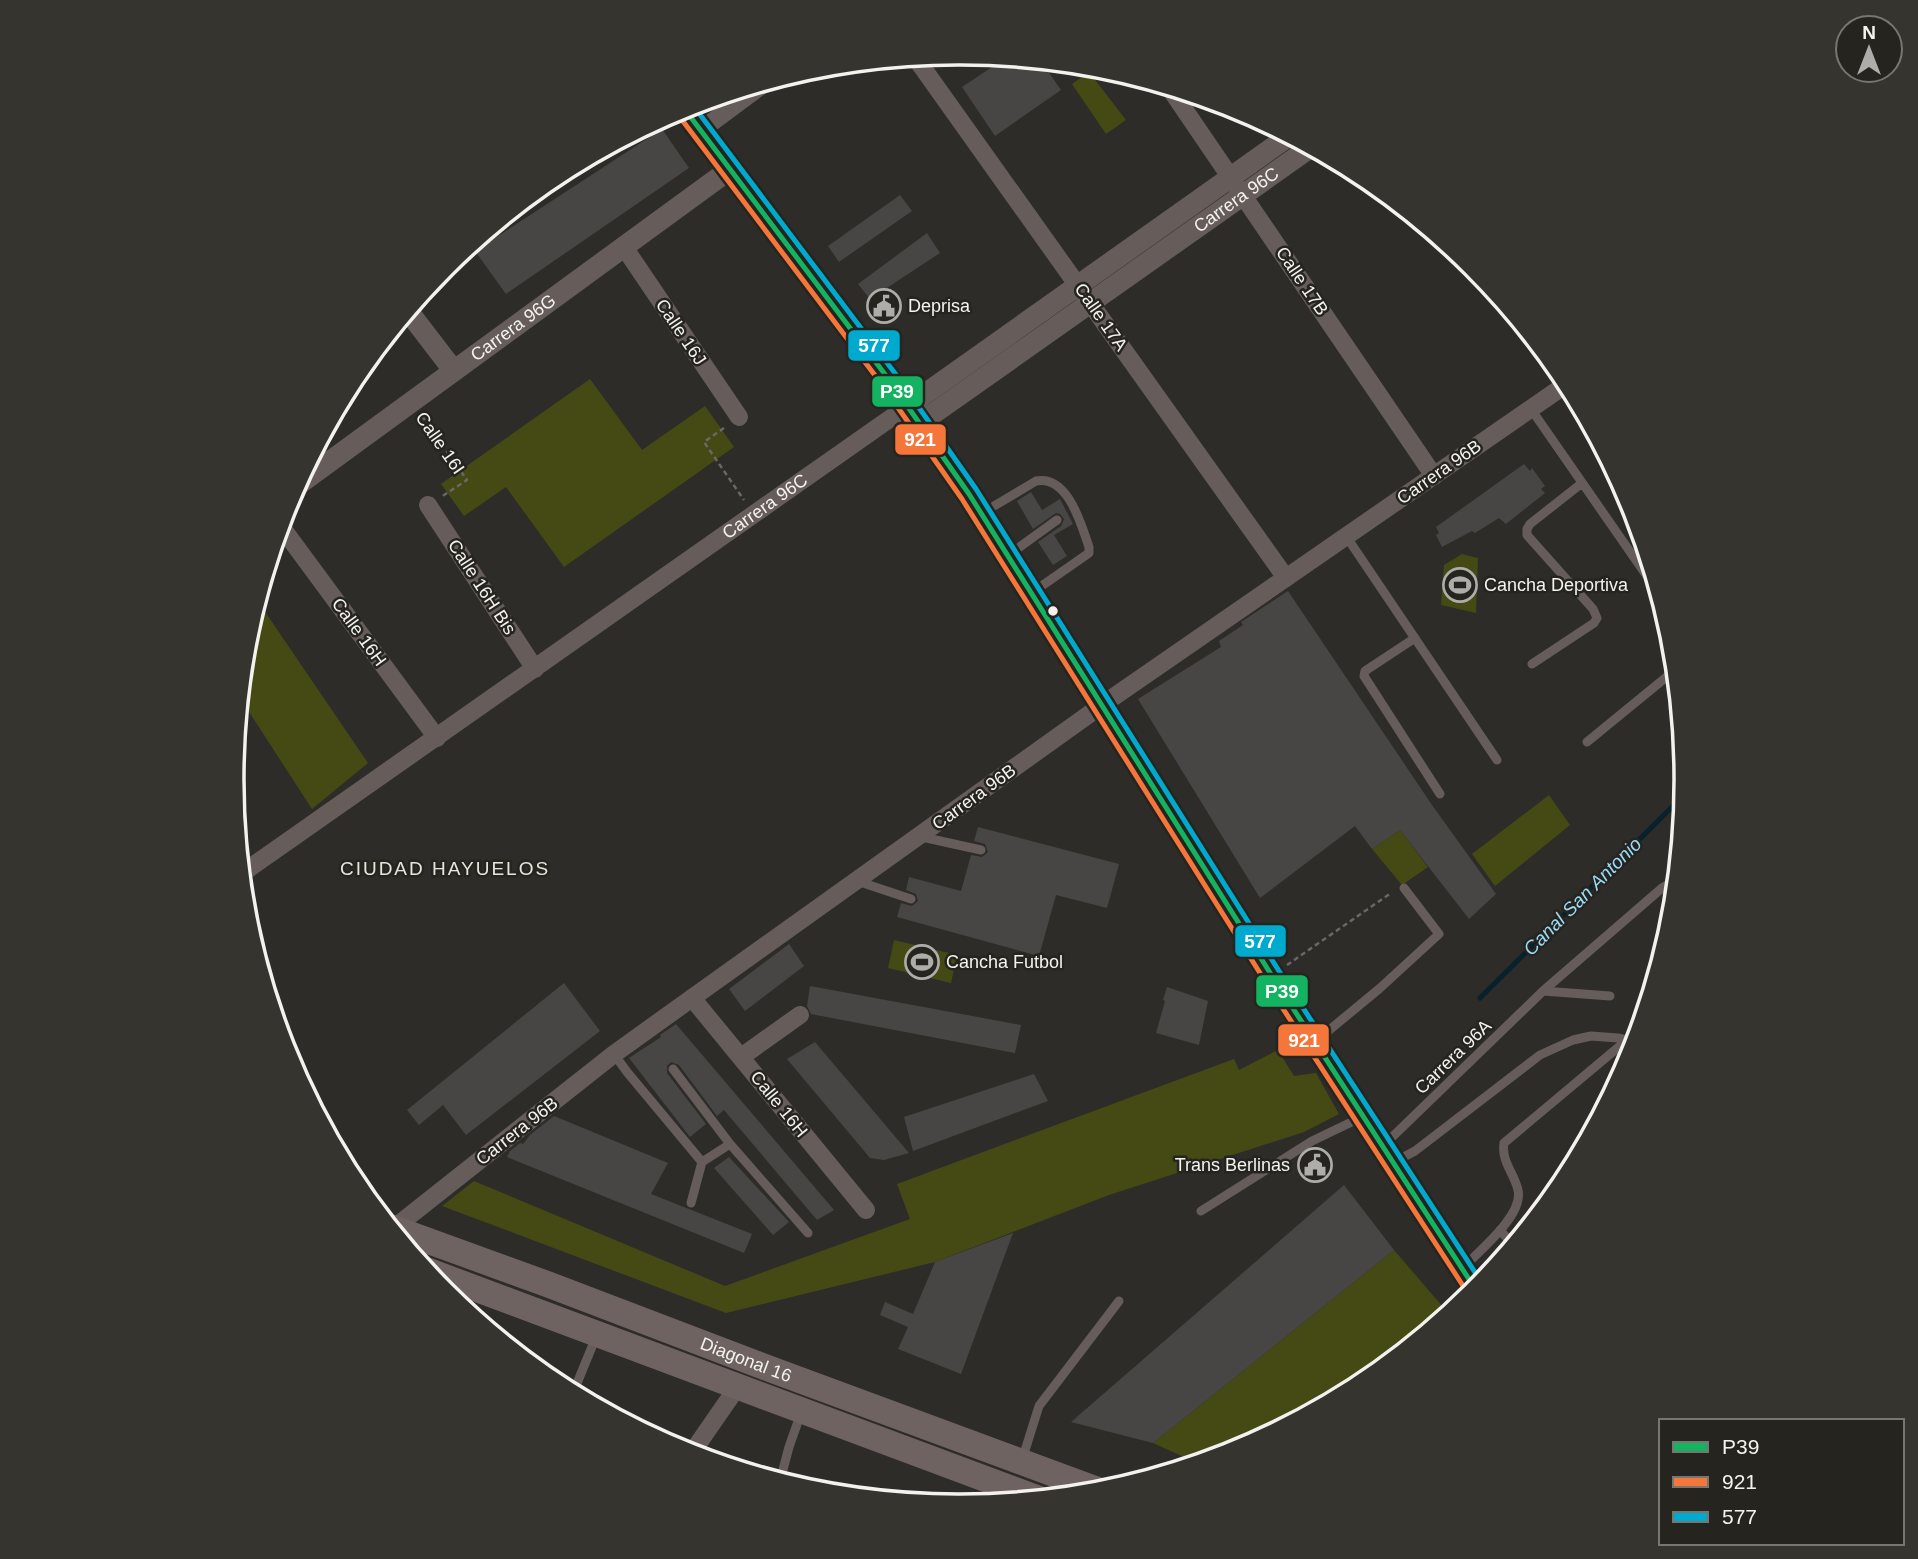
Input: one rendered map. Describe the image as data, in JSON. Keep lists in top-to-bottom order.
{
  "streets": {
    "main road": ["Diagonal 16"],
    "street": [
      "Carrera 96C",
      "Calle 17B",
      "Calle 17A",
      "Carrera 96G",
      "Calle 16J",
      "Carrera 96B",
      "Calle 16H Bis",
      "Calle 16H"
    ],
    "lane": ["Carrera 96A"],
    "path": ["Calle 16I"]
  },
  "crossings": [
    ["Carrera 96C", "Calle 17B"],
    ["Carrera 96C", "Calle 17A"],
    ["Carrera 96C", "Calle 16H Bis"],
    ["Carrera 96C", "Calle 16H"],
    ["Calle 17B", "Carrera 96B"],
    ["Calle 17A", "Carrera 96B"],
    ["Carrera 96G", "Calle 16J"],
    ["Carrera 96G", "Calle 16I"],
    ["Calle 16I", "Calle 16H Bis"],
    ["Carrera 96B", "Calle 16H"]
  ],
  "districts": ["CIUDAD HAYUELOS"],
  "water": ["Canal San Antonio"],
  "places": {
    "public building": ["Deprisa", "Trans Berlinas"],
    "sports": ["Cancha Deportiva", "Cancha Futbol"]
  },
  "lines": ["transit line 577", "transit line P39", "transit line 921"],
  "legend": ["P39", "921", "577"],
  "north": "top"
}
